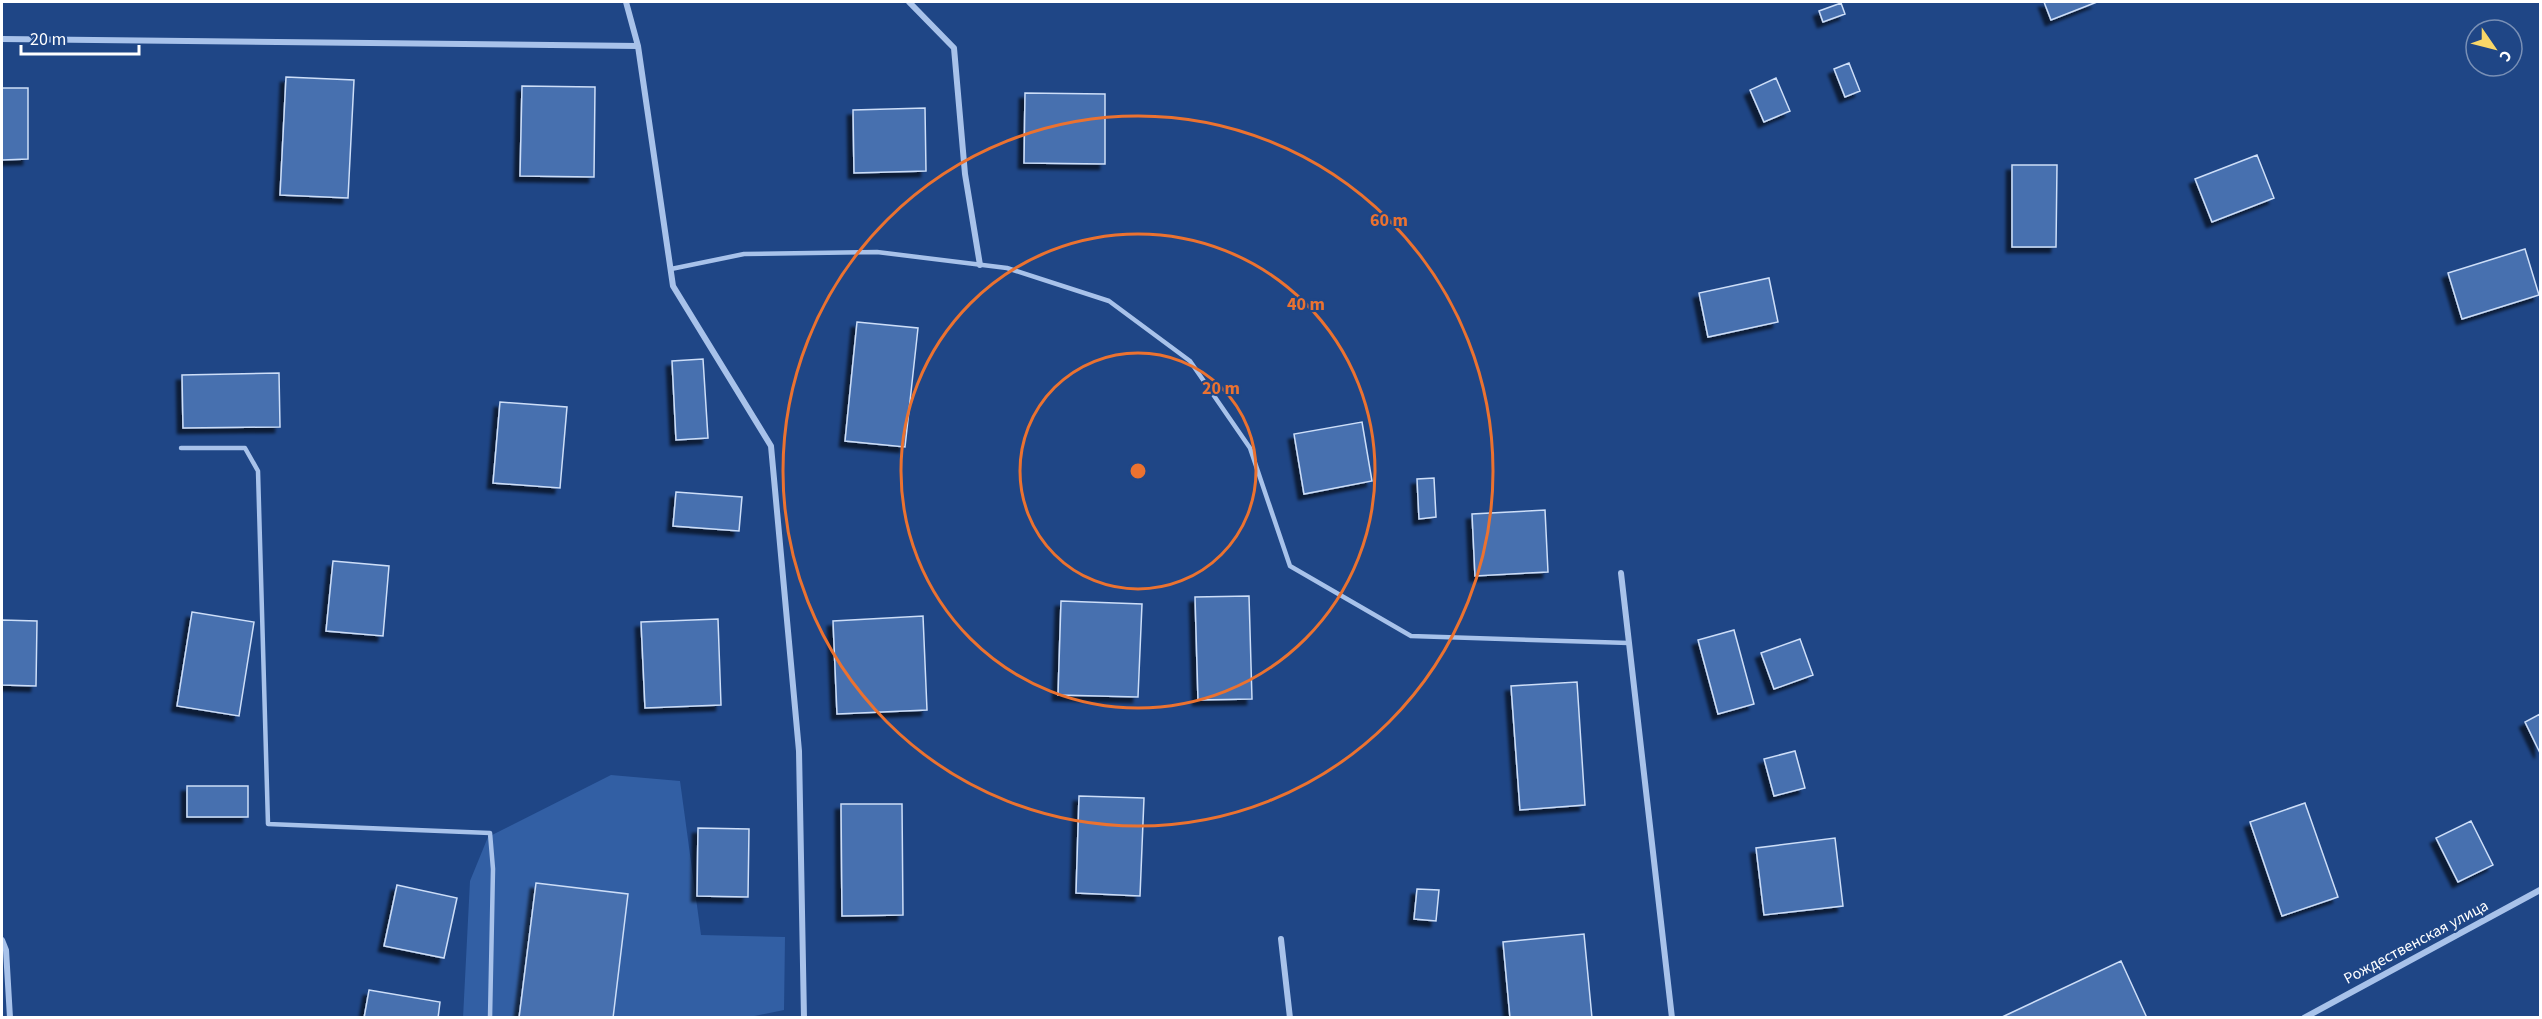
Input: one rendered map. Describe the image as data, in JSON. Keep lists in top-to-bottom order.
{
  "streets": {
    "street": ["Рождественская улица"]
  },
  "scale_bar": "20 m",
  "north": "bottom right",
  "rings": ["60 m", "40 m", "20 m"]
}
